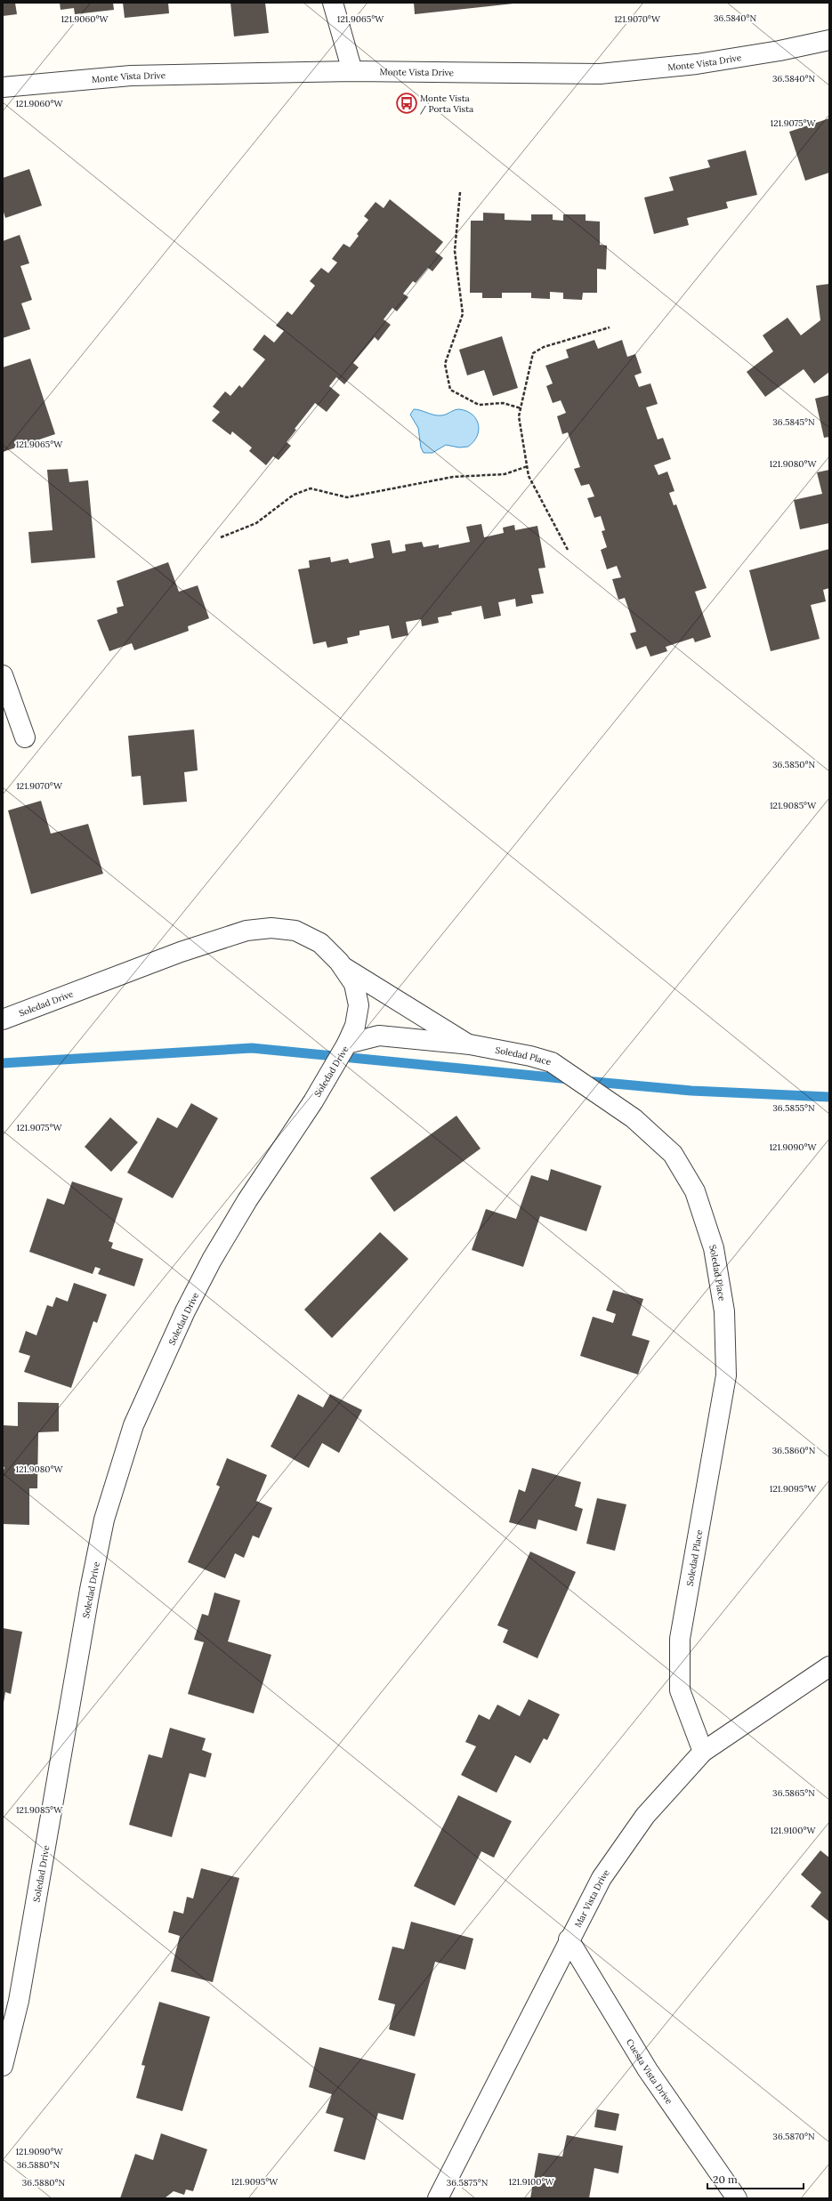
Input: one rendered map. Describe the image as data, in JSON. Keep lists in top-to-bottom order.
{
  "streets": {
    "street": [
      "Monte Vista Drive",
      "Soledad Drive",
      "Soledad Place",
      "Mar Vista Drive",
      "Cuesta Vista Drive"
    ]
  },
  "crossings": [
    ["Soledad Drive", "Soledad Place"],
    ["Soledad Place", "Mar Vista Drive"],
    ["Mar Vista Drive", "Cuesta Vista Drive"]
  ],
  "places": {
    "bus stop": ["Monte Vista / Porta Vista"]
  },
  "scale_bar": "20 m",
  "coordinates": [
    "36.5840°N",
    "121.9060°W",
    "121.9065°W",
    "121.9070°W",
    "121.9075°W",
    "36.5845°N",
    "121.9080°W",
    "36.5850°N",
    "121.9085°W",
    "36.5855°N",
    "121.9090°W",
    "36.5860°N",
    "121.9095°W",
    "36.5865°N",
    "121.9100°W",
    "36.5870°N",
    "36.5880°N",
    "36.5875°N"
  ]
}
